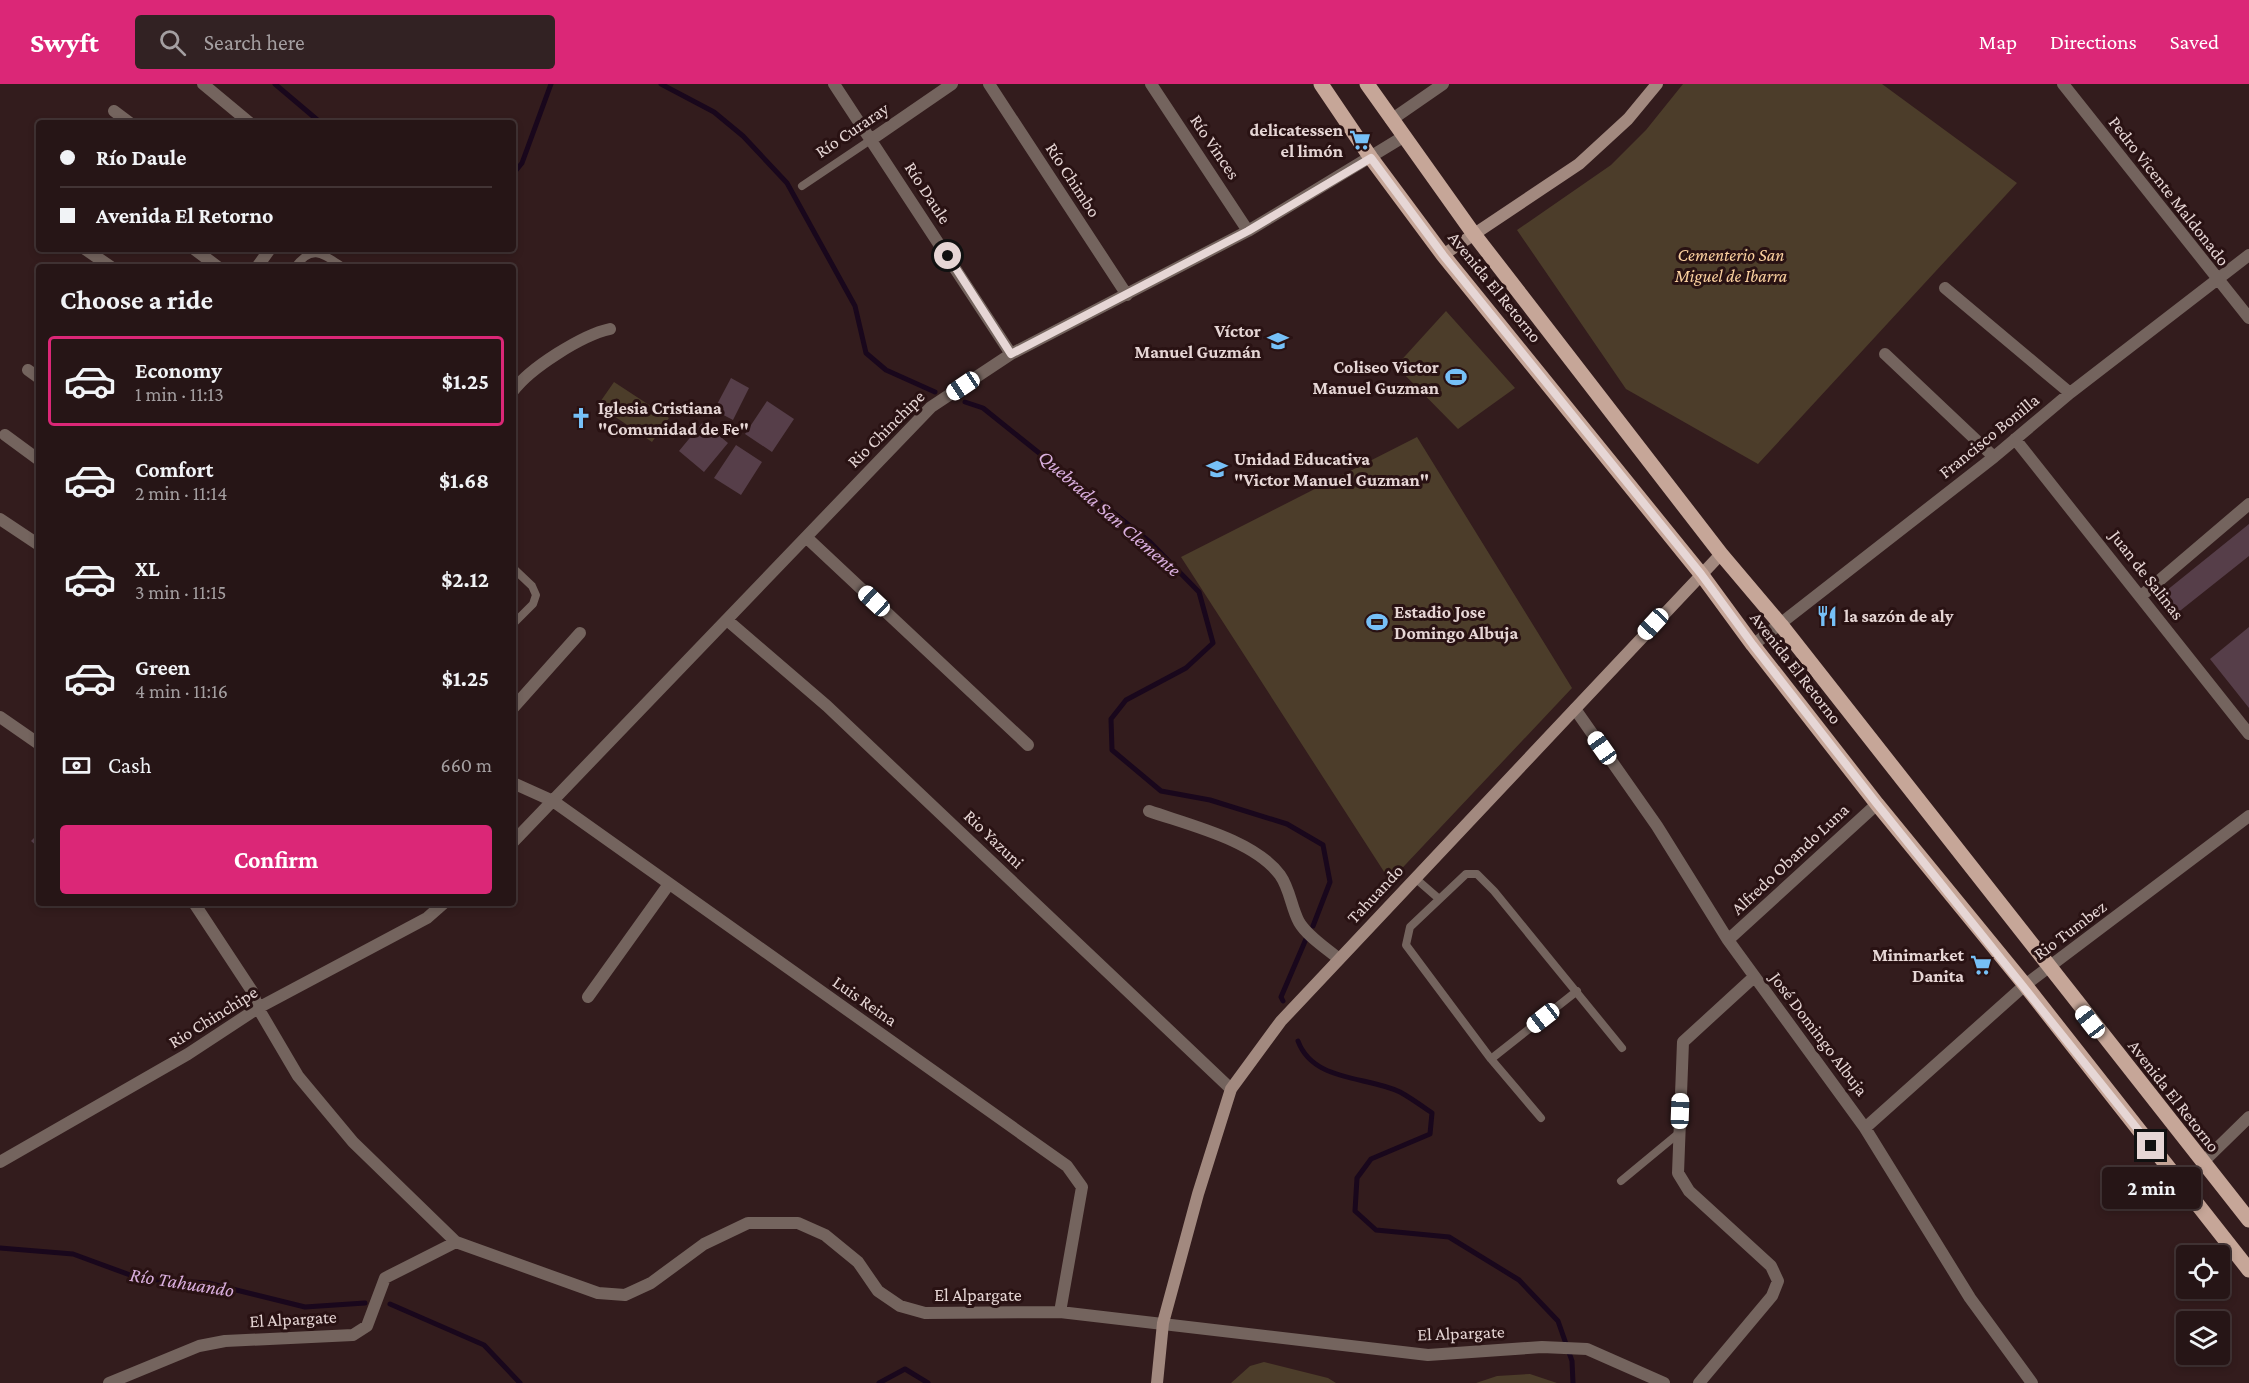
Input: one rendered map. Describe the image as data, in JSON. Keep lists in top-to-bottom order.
{
  "streets": {
    "main road": ["Avenida El Retorno"],
    "street": [
      "Río Curaray",
      "Río Vinces",
      "Río Chimbo",
      "Pedro Vicente Maldonado",
      "Río Daule",
      "Rio Chinchipe",
      "Francisco Bonilla",
      "Juan de Salinas",
      "Rio Yazuni",
      "Alfredo Obando Luna",
      "Tahuando",
      "Rio Tumbez",
      "Luis Reina",
      "José Domingo Albuja",
      "El Alpargate"
    ]
  },
  "crossings": [
    ["Río Curaray", "Río Daule"],
    ["Río Vinces", "Rio Chinchipe"],
    ["Río Chimbo", "Rio Chinchipe"],
    ["Pedro Vicente Maldonado", "Francisco Bonilla"],
    ["Río Daule", "Rio Chinchipe"],
    ["Avenida El Retorno", "Rio Chinchipe"],
    ["Avenida El Retorno", "Francisco Bonilla"],
    ["Avenida El Retorno", "Alfredo Obando Luna"],
    ["Avenida El Retorno", "Tahuando"],
    ["Avenida El Retorno", "Rio Tumbez"],
    ["Rio Chinchipe", "Rio Yazuni"],
    ["Rio Chinchipe", "Luis Reina"],
    ["Francisco Bonilla", "Juan de Salinas"],
    ["Rio Yazuni", "Tahuando"],
    ["Alfredo Obando Luna", "José Domingo Albuja"],
    ["Tahuando", "José Domingo Albuja"],
    ["Tahuando", "El Alpargate"],
    ["Rio Tumbez", "José Domingo Albuja"],
    ["Luis Reina", "El Alpargate"]
  ],
  "water": ["Quebrada San Clemente", "Río Tahuando"],
  "parks": ["Cementerio San Miguel de Ibarra"],
  "places": {
    "supermarket": ["delicatessen el limón", "Minimarket Danita"],
    "school or university": ["Víctor Manuel Guzmán", "Unidad Educativa \"Victor Manuel Guzman\""],
    "sports": ["Coliseo Victor Manuel Guzman", "Estadio Jose Domingo Albuja"],
    "church": ["Iglesia Cristiana \"Comunidad de Fe\""],
    "restaurant": ["la sazón de aly"]
  },
  "page": {
    "header": "Swyft",
    "search": "Search here",
    "nav": ["Map", "Directions", "Saved"],
    "banner": ["Río Daule", "Avenida El Retorno"],
    "heading": "Choose a ride",
    "list": [
      {
        "name": "Economy",
        "note": "1 min · 11:13",
        "value": "$1.25"
      },
      {
        "name": "Comfort",
        "note": "2 min · 11:14",
        "value": "$1.68"
      },
      {
        "name": "XL",
        "note": "3 min · 11:15",
        "value": "$2.12"
      },
      {
        "name": "Green",
        "note": "4 min · 11:16",
        "value": "$1.25"
      }
    ],
    "pay": ["Cash", "660 m"],
    "buttons": "Confirm",
    "bubble": "2 min"
  }
}
